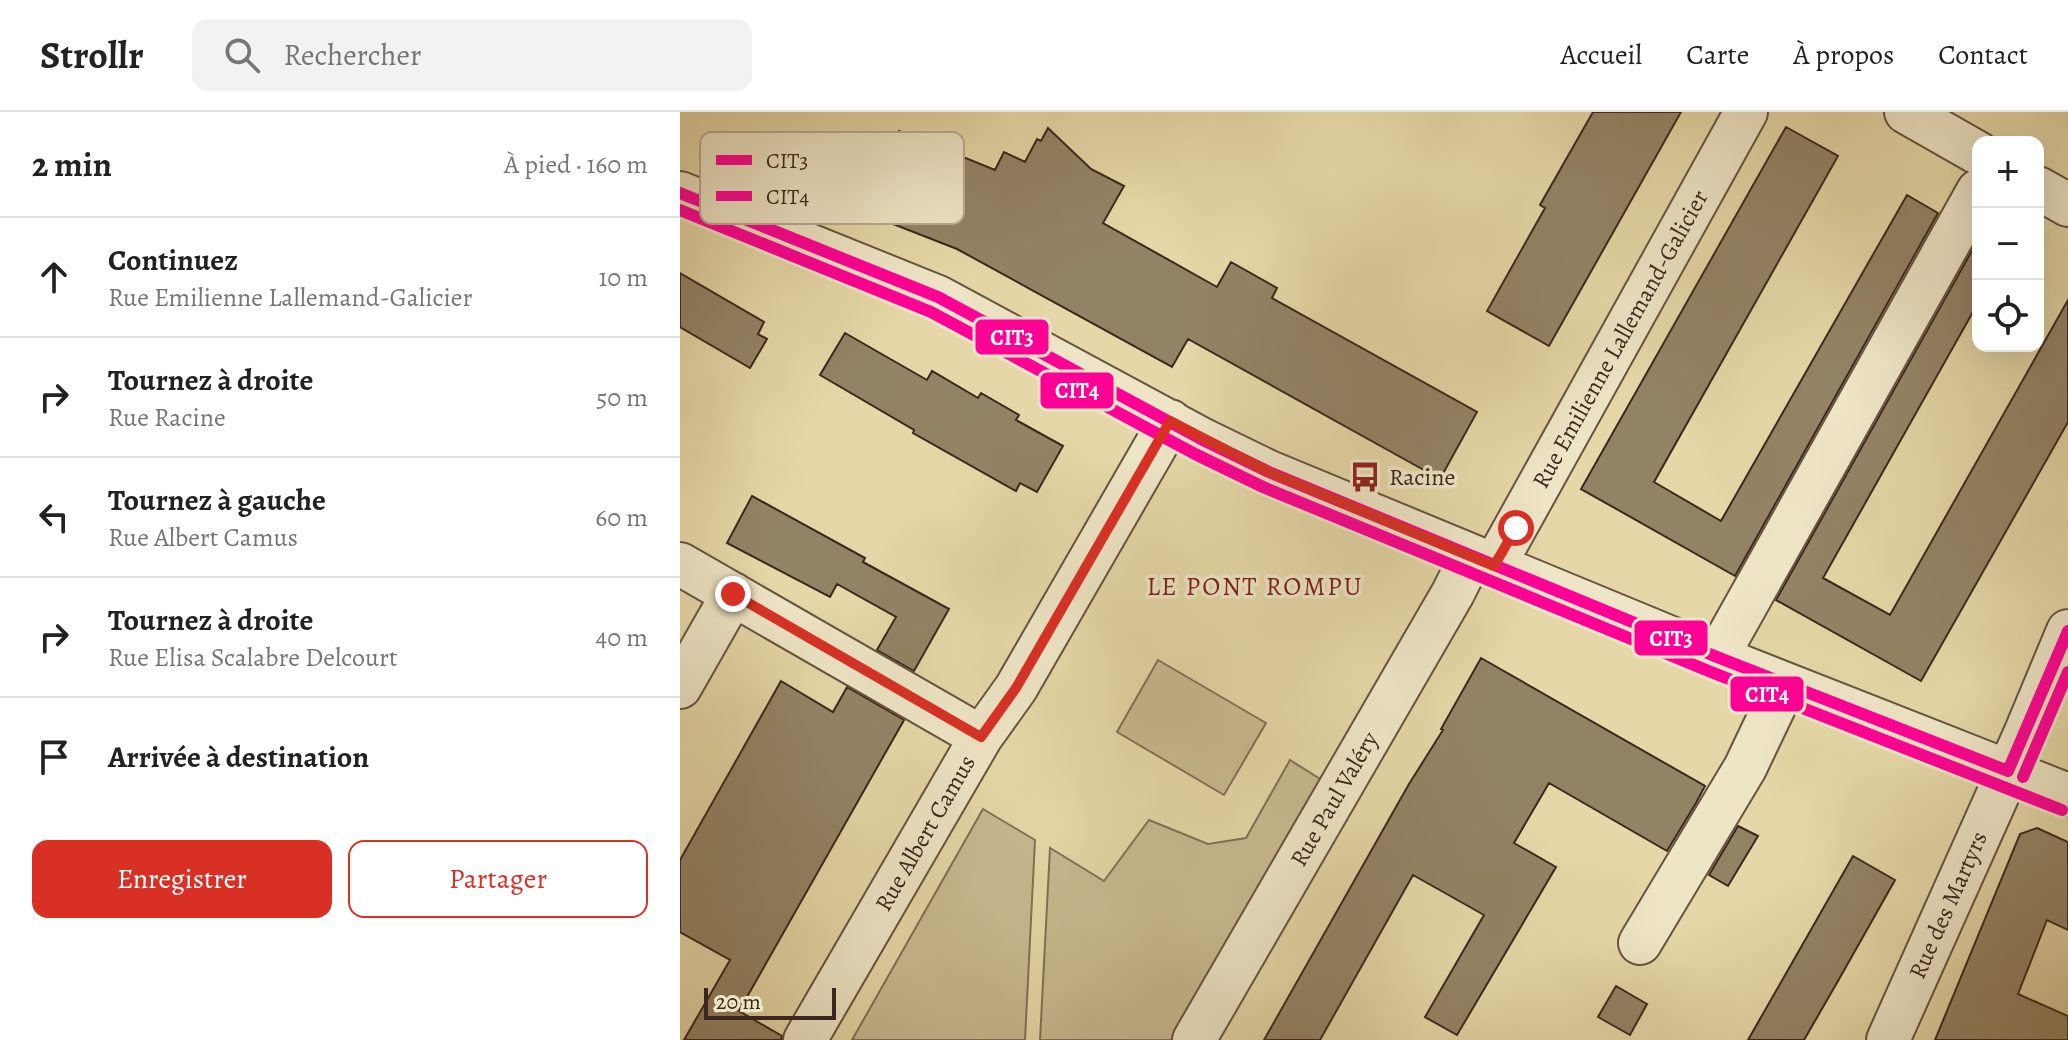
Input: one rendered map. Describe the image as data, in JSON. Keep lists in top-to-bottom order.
{
  "streets": {
    "street": [
      "Rue Emilienne Lallemand-Galicier",
      "Rue Paul Valéry",
      "Rue Albert Camus",
      "Rue des Martyrs"
    ]
  },
  "crossings": [
    ["Rue Emilienne Lallemand-Galicier", "Rue Paul Valéry"]
  ],
  "districts": ["LE PONT ROMPU"],
  "places": {
    "bus stop": ["Racine"]
  },
  "lines": ["transit line CIT3", "transit line CIT4"],
  "legend": ["CIT3", "CIT4"],
  "scale_bar": "20 m",
  "page": {
    "header": "Strollr",
    "search": "Rechercher",
    "nav": [
      "Accueil",
      "Carte",
      "À propos",
      "Contact"
    ],
    "heading": ["2 min", "À pied · 160 m"],
    "map_buttons": ["+", "−"],
    "list": [
      ["Continuez", "Rue Emilienne Lallemand-Galicier", "10 m"],
      ["Tournez à droite", "Rue Racine", "50 m"],
      ["Tournez à gauche", "Rue Albert Camus", "60 m"],
      ["Tournez à droite", "Rue Elisa Scalabre Delcourt", "40 m"],
      "Arrivée à destination"
    ],
    "buttons": ["Enregistrer", "Partager"],
    "scale": "20 m"
  }
}
